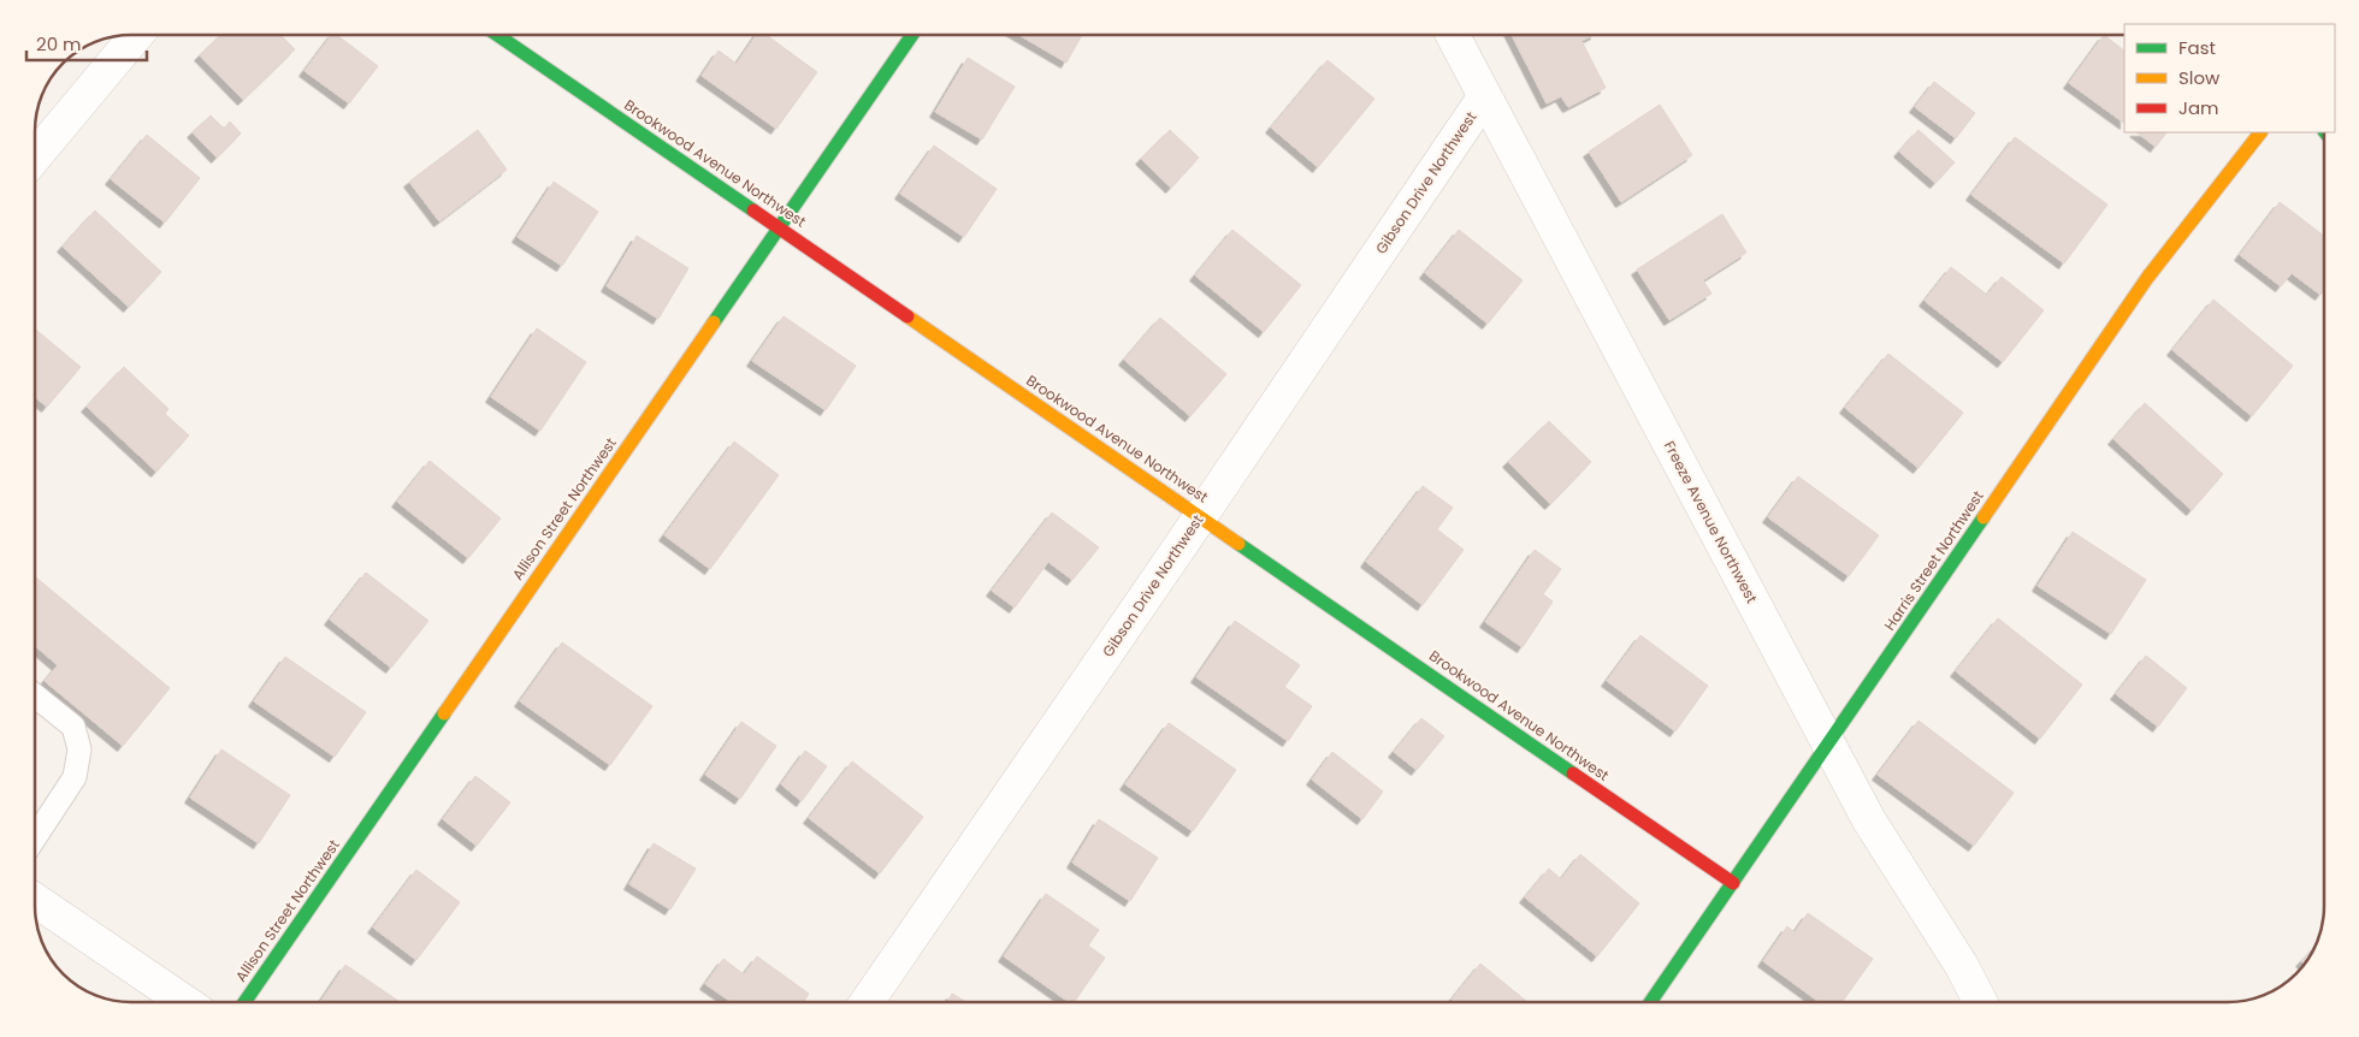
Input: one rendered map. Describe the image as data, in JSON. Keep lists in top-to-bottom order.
{
  "streets": {
    "street": [
      "Brookwood Avenue Northwest",
      "Gibson Drive Northwest",
      "Allison Street Northwest",
      "Freeze Avenue Northwest",
      "Harris Street Northwest"
    ]
  },
  "crossings": [
    ["Brookwood Avenue Northwest", "Gibson Drive Northwest"],
    ["Brookwood Avenue Northwest", "Allison Street Northwest"],
    ["Brookwood Avenue Northwest", "Harris Street Northwest"],
    ["Gibson Drive Northwest", "Freeze Avenue Northwest"],
    ["Freeze Avenue Northwest", "Harris Street Northwest"]
  ],
  "legend": ["Fast", "Slow", "Jam"],
  "scale_bar": "20 m"
}
